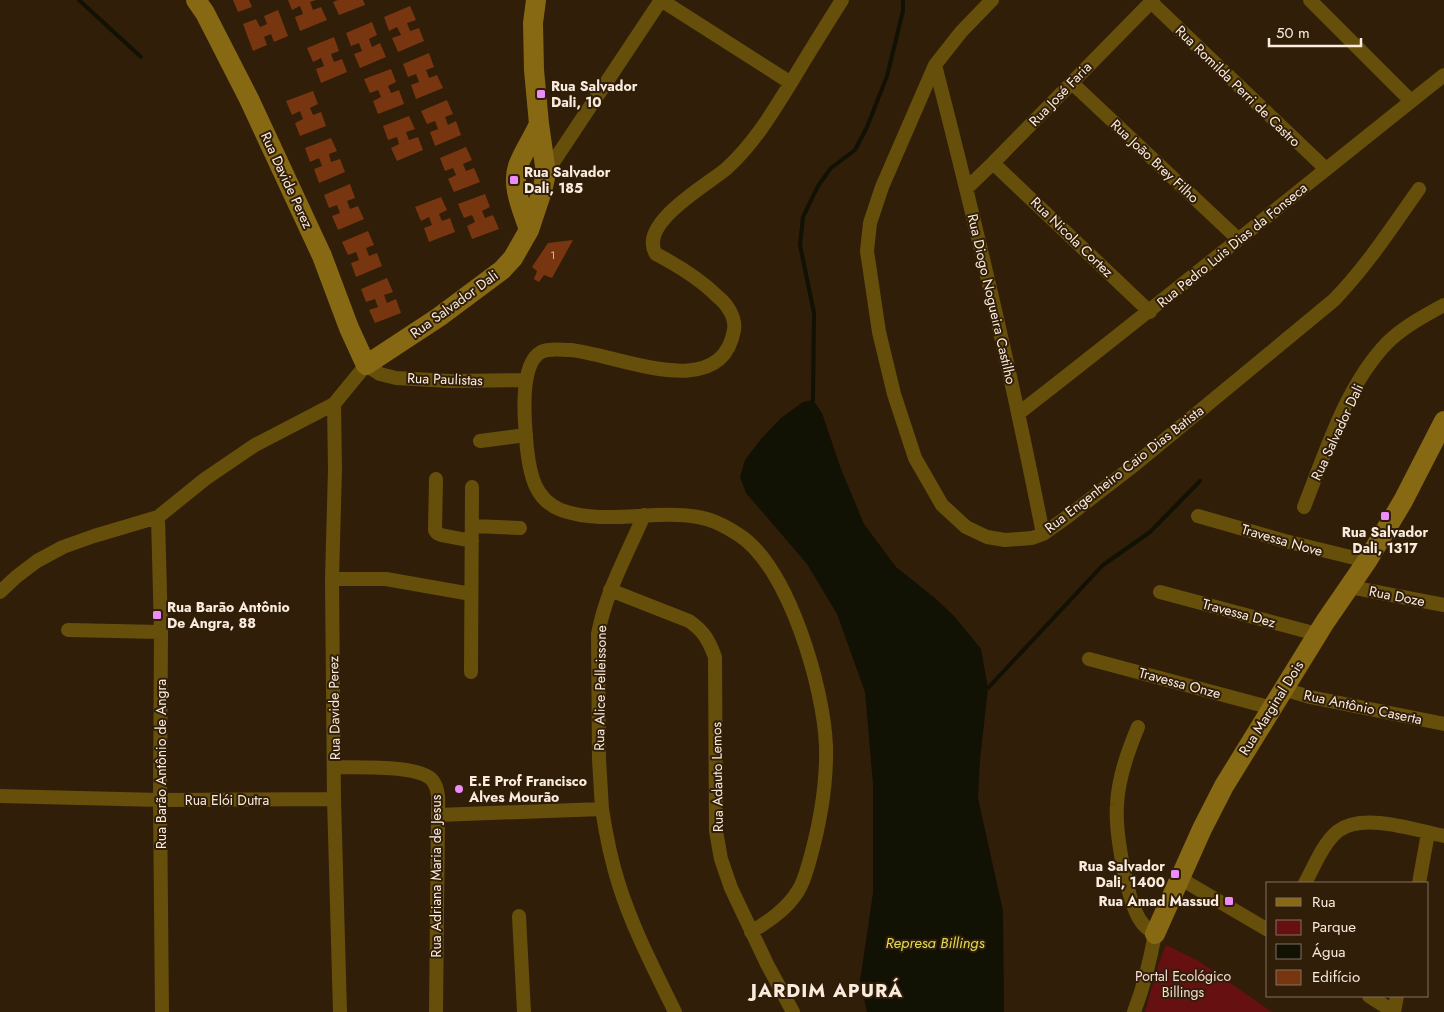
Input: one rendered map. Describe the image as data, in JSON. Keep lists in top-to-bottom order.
{
  "streets": {
    "street": [
      "Rua Romilda Perri de Castro",
      "Rua José Faria",
      "Rua João Brey Filho",
      "Rua Davide Perez",
      "Rua Nicola Cortez",
      "Rua Pedro Luis Dias da Fonseca",
      "Rua Diogo Nogueira Castilho",
      "Rua Salvador Dali",
      "Rua Paulistas",
      "Rua Engenheiro Caio Dias Batista",
      "Travessa Nove",
      "Rua Doze",
      "Travessa Dez",
      "Travessa Onze",
      "Rua Alice Pelleissone",
      "Rua Antônio Caserta",
      "Rua Marginal Dois",
      "Rua Barão Antônio de Angra",
      "Rua Adauto Lemos",
      "Rua Elói Dutra",
      "Rua Adriana Maria de Jesus"
    ]
  },
  "crossings": [
    ["Rua Romilda Perri de Castro", "Rua José Faria"],
    ["Rua Romilda Perri de Castro", "Rua Pedro Luis Dias da Fonseca"],
    ["Rua José Faria", "Rua João Brey Filho"],
    ["Rua José Faria", "Rua Nicola Cortez"],
    ["Rua José Faria", "Rua Diogo Nogueira Castilho"],
    ["Rua João Brey Filho", "Rua Pedro Luis Dias da Fonseca"],
    ["Rua Davide Perez", "Rua Salvador Dali"],
    ["Rua Davide Perez", "Rua Paulistas"],
    ["Rua Davide Perez", "Rua Elói Dutra"],
    ["Rua Davide Perez", "Rua Adriana Maria de Jesus"],
    ["Rua Nicola Cortez", "Rua Pedro Luis Dias da Fonseca"],
    ["Rua Pedro Luis Dias da Fonseca", "Rua Diogo Nogueira Castilho"],
    ["Rua Diogo Nogueira Castilho", "Rua Engenheiro Caio Dias Batista"],
    ["Rua Salvador Dali", "Rua Paulistas"],
    ["Travessa Nove", "Rua Marginal Dois"],
    ["Rua Doze", "Rua Marginal Dois"],
    ["Travessa Dez", "Rua Marginal Dois"],
    ["Travessa Onze", "Rua Marginal Dois"],
    ["Rua Alice Pelleissone", "Rua Adauto Lemos"],
    ["Rua Antônio Caserta", "Rua Marginal Dois"],
    ["Rua Barão Antônio de Angra", "Rua Elói Dutra"]
  ],
  "districts": ["JARDIM APURÁ"],
  "water": ["Represa Billings"],
  "parks": ["Portal Ecológico Billings"],
  "places": {
    "transit": [
      "Rua Salvador Dali, 10",
      "Rua Salvador Dali, 185",
      "Rua Salvador Dali, 1317",
      "Rua Barão Antônio De Angra, 88",
      "Rua Salvador Dali, 1400",
      "Rua Amad Massud"
    ],
    "other": ["E.E Prof Francisco Alves Mourão"]
  },
  "house_numbers": ["1"],
  "legend": [
    "Rua",
    "Parque",
    "Água",
    "Edifício"
  ],
  "scale_bar": "50 m"
}
